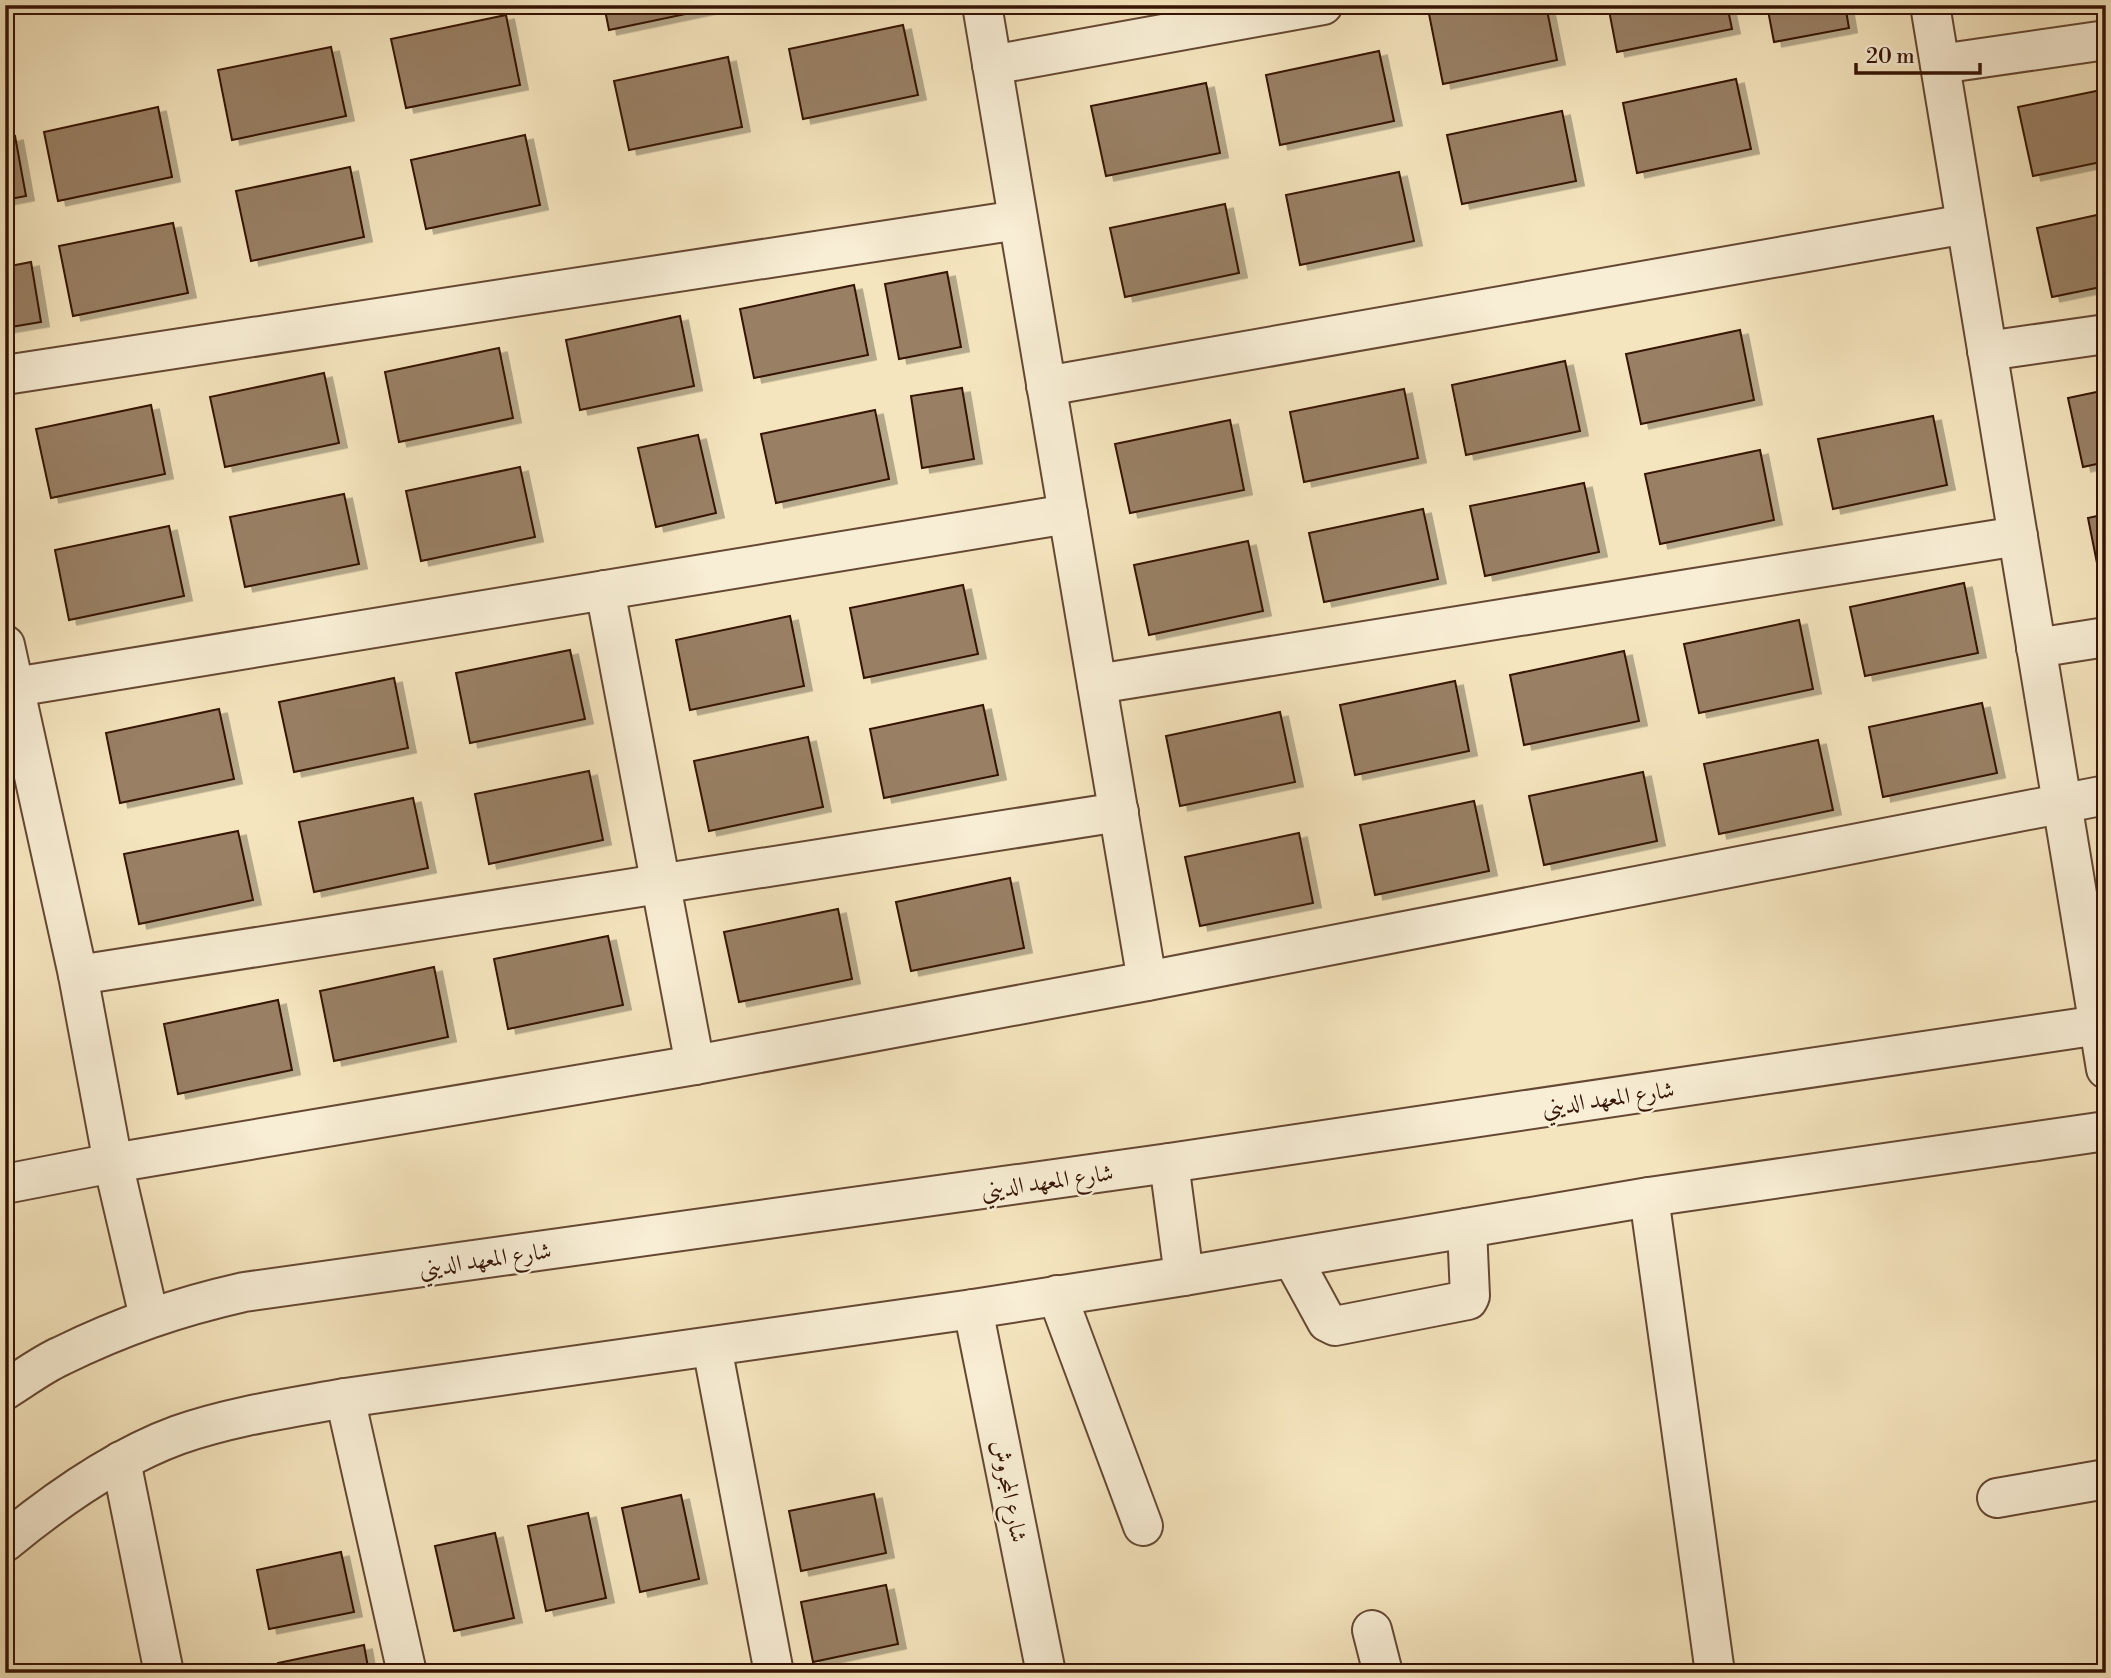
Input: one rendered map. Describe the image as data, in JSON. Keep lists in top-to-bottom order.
{
  "streets": {
    "street": ["شارع المعهد الديني", "شارع المجروش"]
  },
  "scale_bar": "20 m"
}
